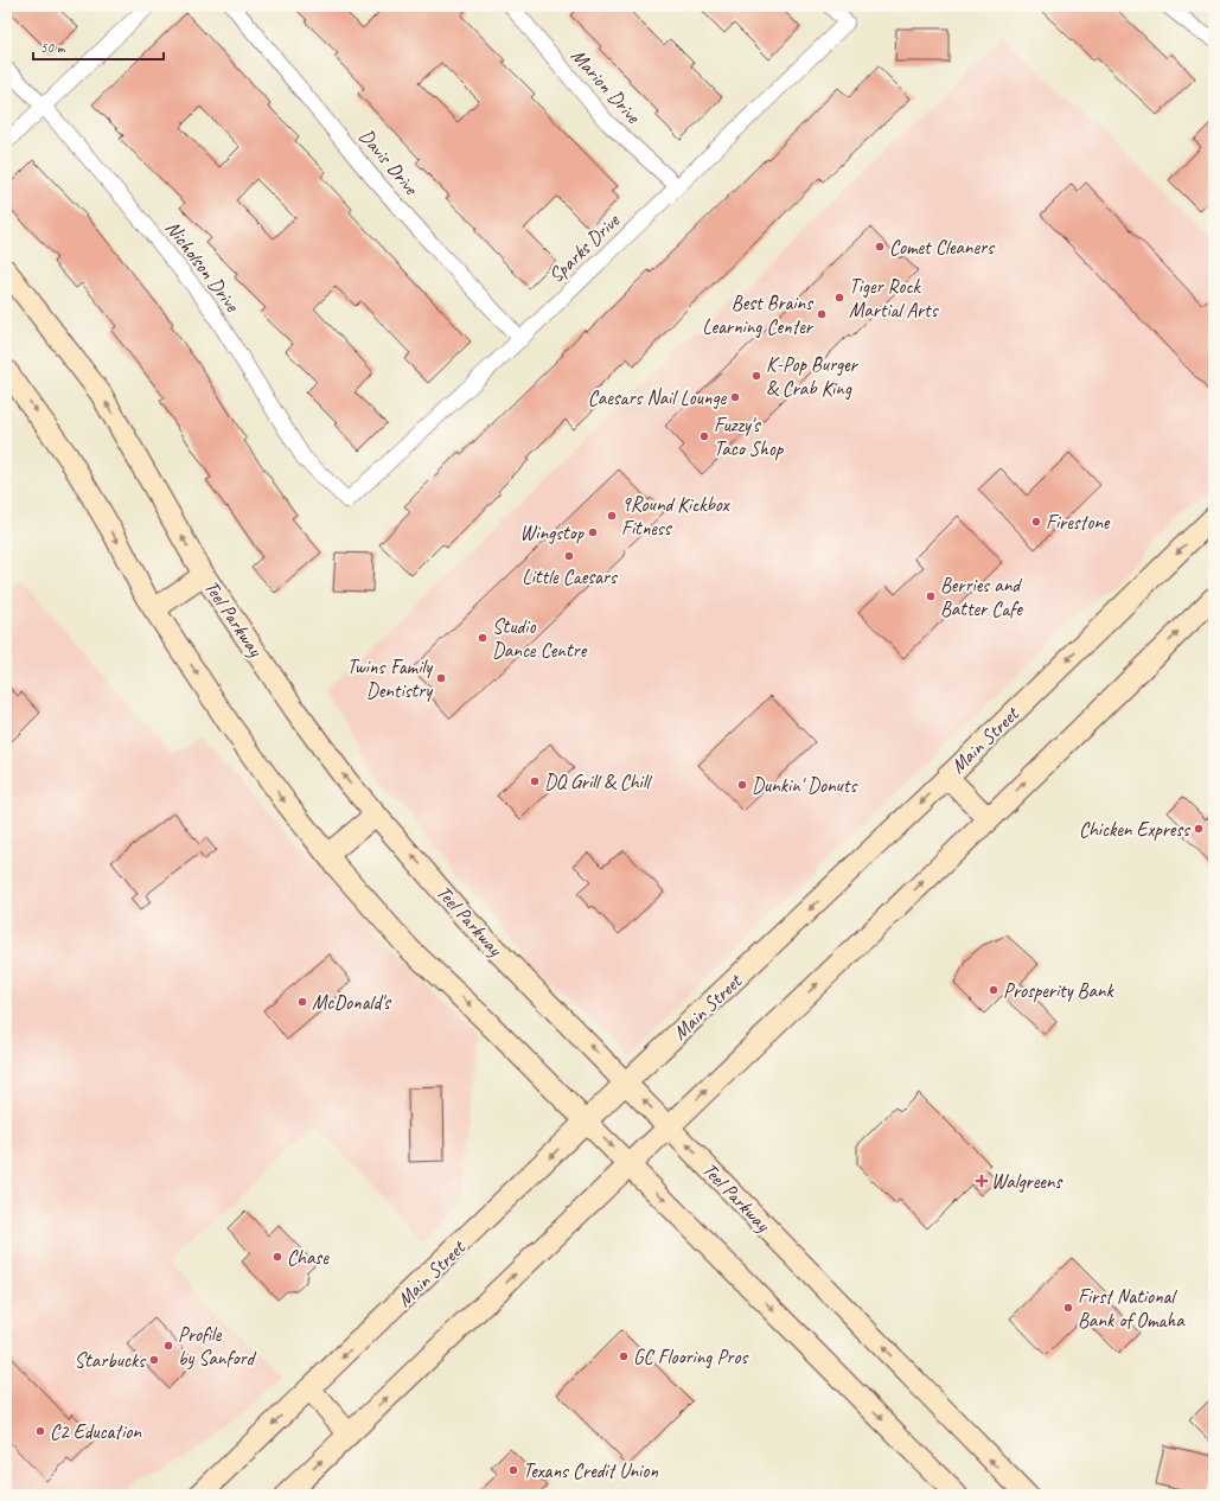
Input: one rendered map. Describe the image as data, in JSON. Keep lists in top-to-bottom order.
{
  "streets": {
    "main road": ["Teel Parkway", "Main Street"],
    "street": [
      "Marion Drive",
      "Davis Drive",
      "Sparks Drive",
      "Nicholson Drive"
    ]
  },
  "crossings": [
    ["Marion Drive", "Sparks Drive"],
    ["Davis Drive", "Sparks Drive"],
    ["Sparks Drive", "Nicholson Drive"],
    ["Teel Parkway", "Main Street"]
  ],
  "places": {
    "other": [
      "Comet Cleaners",
      "Tiger Rock Martial Arts",
      "Best Brains Learning Center",
      "K-Pop Burger & Crab King",
      "Caesars Nail Lounge",
      "Fuzzy's Taco Shop",
      "9Round Kickbox Fitness",
      "Firestone",
      "Wingstop",
      "Little Caesars",
      "Berries and Batter Cafe",
      "Studio Dance Centre",
      "Twins Family Dentistry",
      "DQ Grill & Chill",
      "Dunkin' Donuts",
      "Chicken Express",
      "Prosperity Bank",
      "McDonald's",
      "Chase",
      "First National Bank of Omaha",
      "Profile by Sanford",
      "GC Flooring Pros",
      "Starbucks",
      "C2 Education",
      "Texans Credit Union"
    ],
    "health": ["Walgreens"]
  },
  "scale_bar": "50 m"
}
